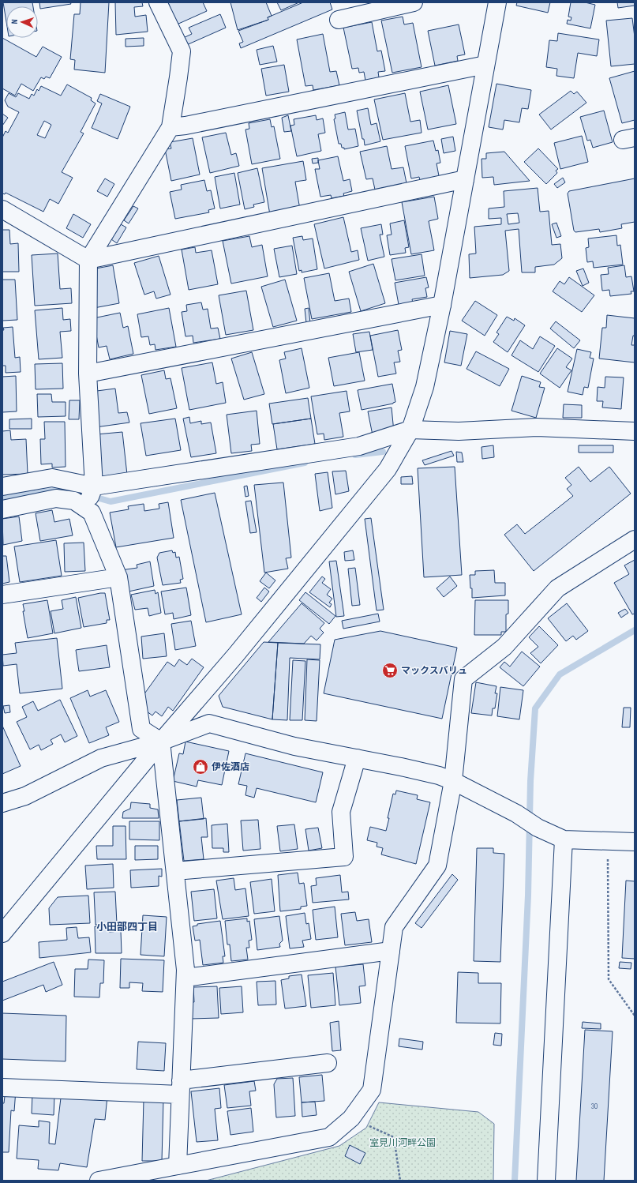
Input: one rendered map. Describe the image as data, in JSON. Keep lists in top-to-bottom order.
{
  "districts": ["小田部四丁目"],
  "parks": ["室見川河畔公園"],
  "places": {
    "supermarket": ["マックスバリュ"],
    "shop": ["伊佐酒店"]
  },
  "house_numbers": ["30"],
  "north": "left"
}
